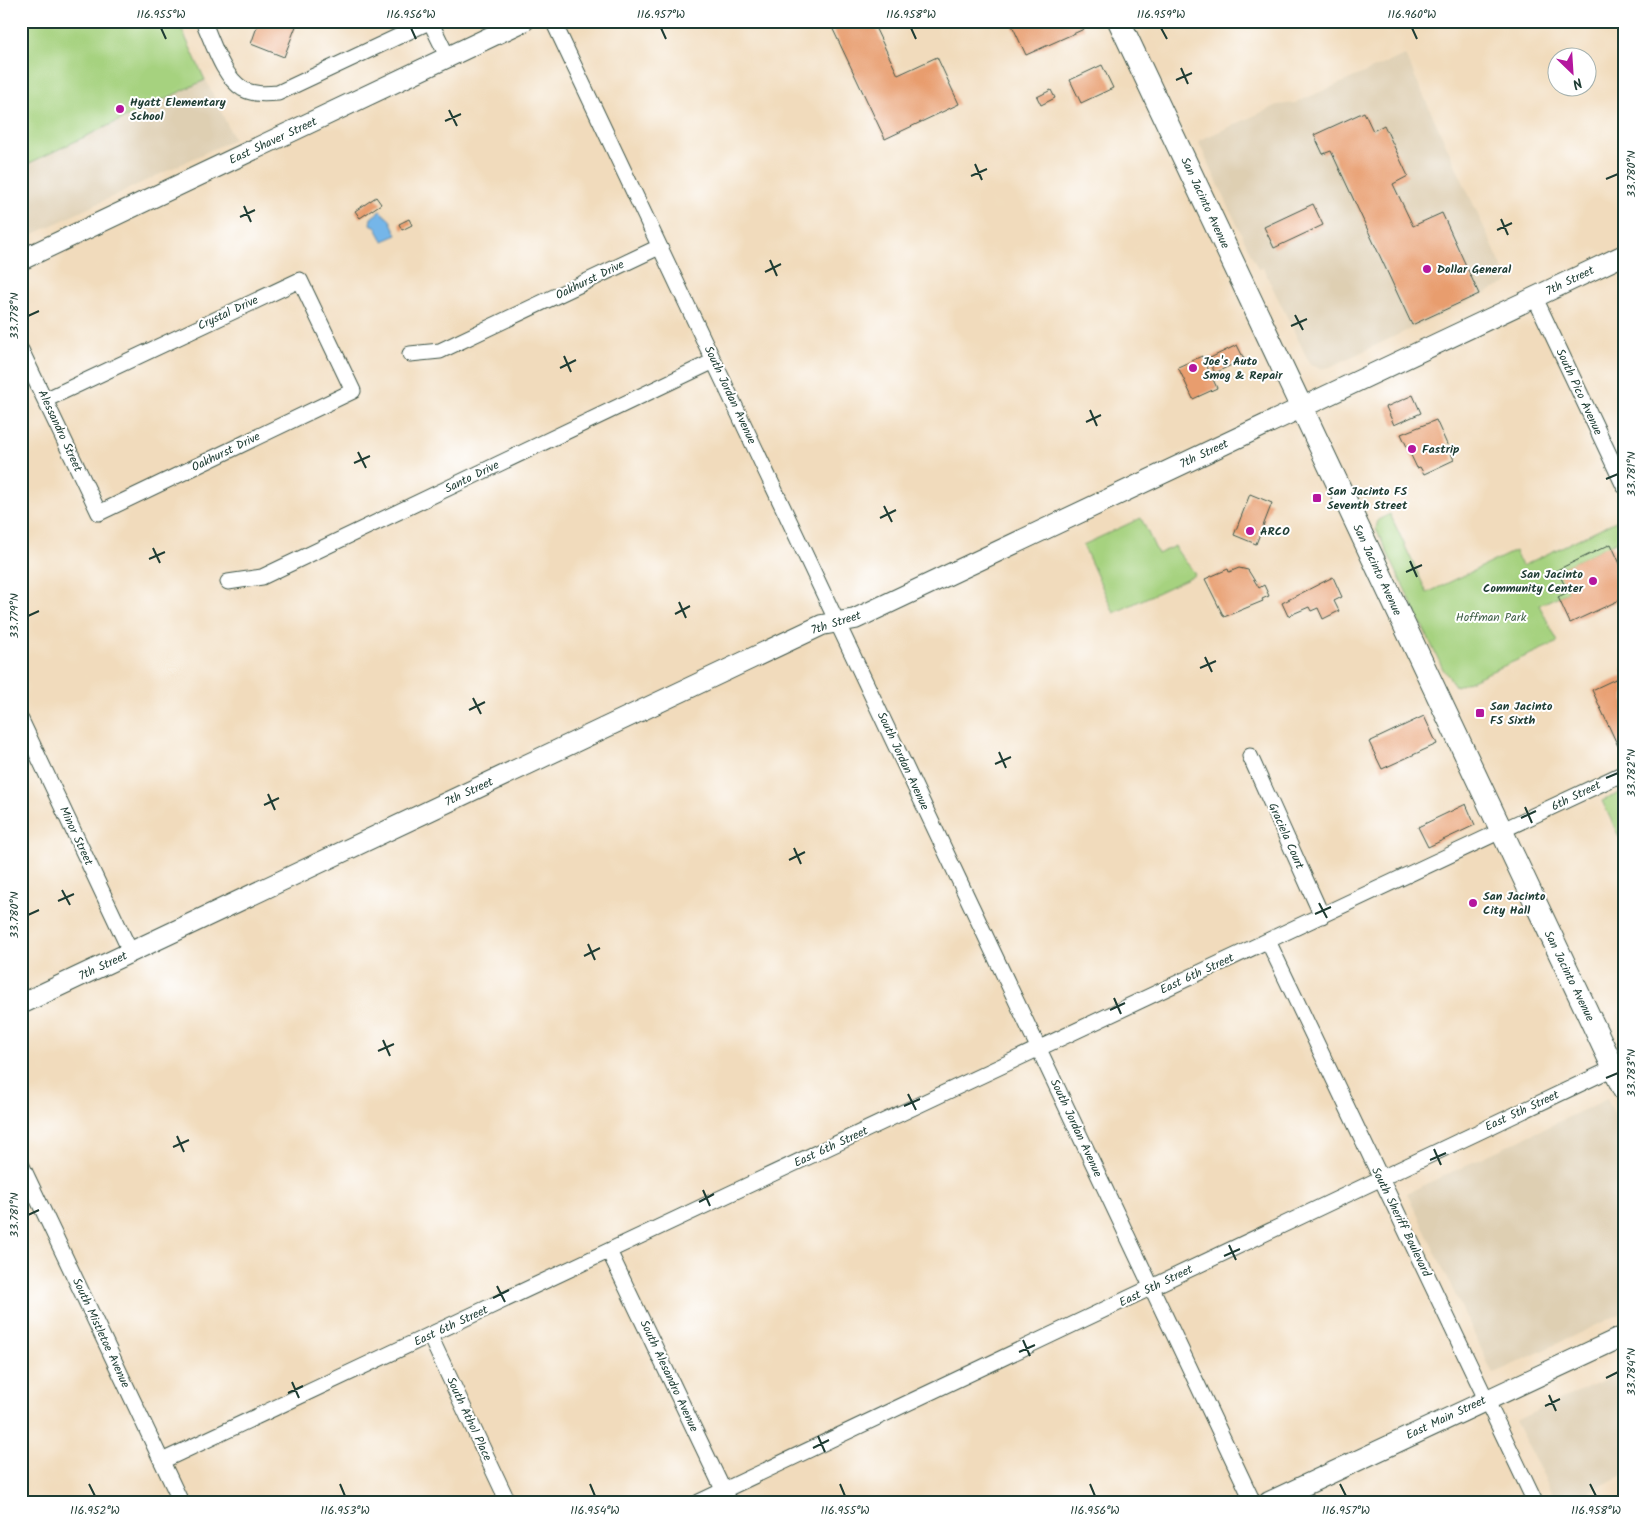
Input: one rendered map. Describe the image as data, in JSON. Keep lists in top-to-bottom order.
{
  "streets": {
    "main road": ["San Jacinto Avenue"],
    "street": [
      "East Shaver Street",
      "Oakhurst Drive",
      "7th Street",
      "Crystal Drive",
      "South Pico Avenue",
      "South Jordan Avenue",
      "Alessandro Street",
      "Santo Drive",
      "6th Street",
      "Minor Street",
      "Graciela Court",
      "East 6th Street",
      "East 5th Street",
      "South Sheriff Boulevard",
      "South Mistletoe Avenue",
      "South Alesandro Avenue",
      "East Main Street",
      "South Athol Place"
    ]
  },
  "crossings": [
    ["San Jacinto Avenue", "7th Street"],
    ["San Jacinto Avenue", "6th Street"],
    ["San Jacinto Avenue", "East 6th Street"],
    ["San Jacinto Avenue", "East 5th Street"],
    ["Oakhurst Drive", "Crystal Drive"],
    ["Oakhurst Drive", "South Jordan Avenue"],
    ["Oakhurst Drive", "Alessandro Street"],
    ["7th Street", "South Pico Avenue"],
    ["7th Street", "South Jordan Avenue"],
    ["7th Street", "Minor Street"],
    ["Crystal Drive", "Alessandro Street"],
    ["South Jordan Avenue", "Santo Drive"],
    ["South Jordan Avenue", "East 6th Street"],
    ["South Jordan Avenue", "East 5th Street"],
    ["6th Street", "East 6th Street"],
    ["Graciela Court", "East 6th Street"],
    ["East 6th Street", "South Sheriff Boulevard"],
    ["East 6th Street", "South Mistletoe Avenue"],
    ["East 6th Street", "South Alesandro Avenue"],
    ["East 6th Street", "South Athol Place"],
    ["East 5th Street", "South Sheriff Boulevard"],
    ["East 5th Street", "South Alesandro Avenue"],
    ["South Sheriff Boulevard", "East Main Street"]
  ],
  "parks": ["Hoffman Park"],
  "places": {
    "other": [
      "Hyatt Elementary School",
      "Dollar General",
      "Joe's Auto Smog & Repair",
      "Fastrip",
      "ARCO",
      "San Jacinto Community Center",
      "San Jacinto City Hall"
    ],
    "transit": ["San Jacinto FS Seventh Street", "San Jacinto FS Sixth"]
  },
  "north": "bottom right",
  "coordinates": [
    "116.955°W",
    "116.956°W",
    "116.957°W",
    "116.958°W",
    "116.959°W",
    "116.960°W",
    "33.780°N",
    "33.778°N",
    "33.781°N",
    "33.779°N",
    "33.782°N",
    "33.783°N",
    "33.784°N",
    "116.952°W",
    "116.953°W",
    "116.954°W"
  ]
}
